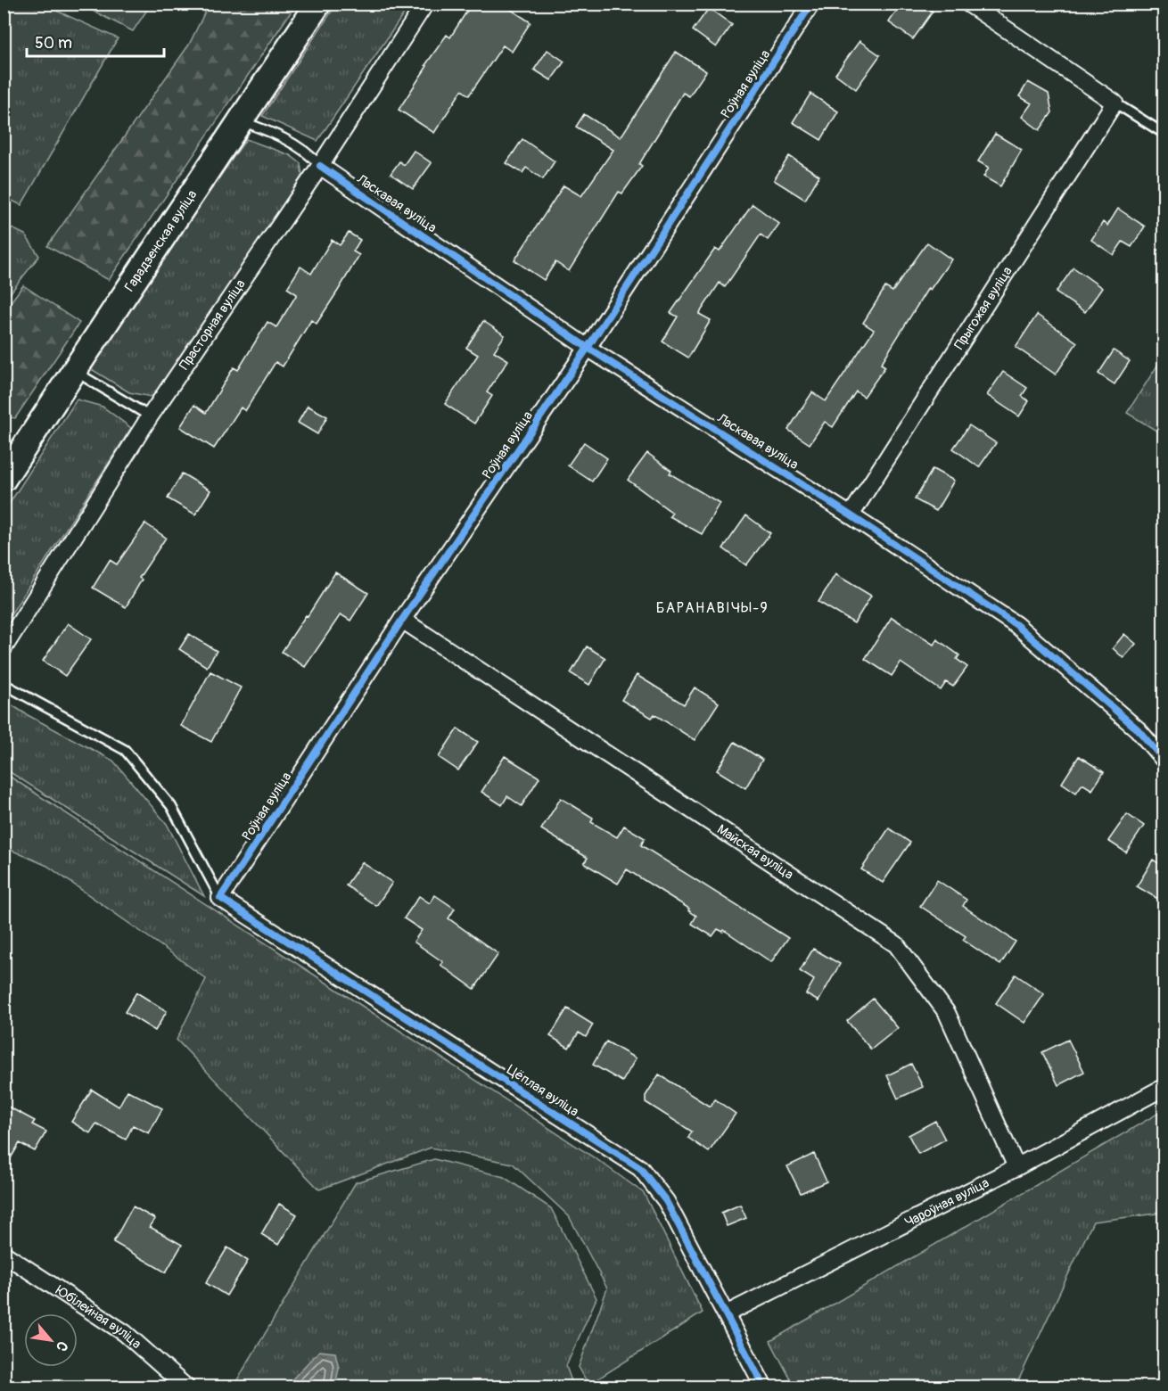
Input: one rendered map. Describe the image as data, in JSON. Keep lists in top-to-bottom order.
{
  "streets": {
    "main road": ["Гарадзенская вуліца"],
    "street": [
      "Роўная вуліца",
      "Ласкавая вуліца",
      "Прыгожая вуліца",
      "Прасторная вуліца",
      "Майская вуліца",
      "Цёплая вуліца",
      "Чароўная вуліца",
      "Юбілейная вуліца"
    ]
  },
  "crossings": [
    ["Роўная вуліца", "Ласкавая вуліца"],
    ["Роўная вуліца", "Майская вуліца"],
    ["Роўная вуліца", "Цёплая вуліца"],
    ["Ласкавая вуліца", "Прыгожая вуліца"],
    ["Ласкавая вуліца", "Прасторная вуліца"],
    ["Майская вуліца", "Чароўная вуліца"],
    ["Цёплая вуліца", "Чароўная вуліца"]
  ],
  "districts": ["БАРАНАВІЧЫ-9"],
  "scale_bar": "50 m",
  "north": "bottom right"
}
